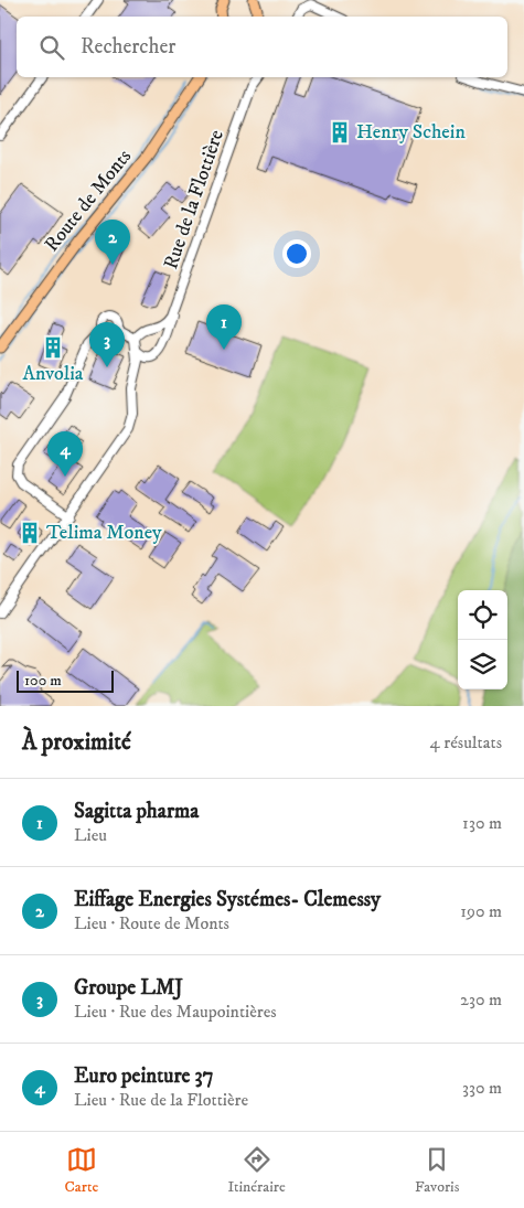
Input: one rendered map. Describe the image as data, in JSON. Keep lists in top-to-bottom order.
{
  "streets": {
    "main road": ["Route de Monts"],
    "street": ["Rue de la Flottière"]
  },
  "places": {
    "building": ["Henry Schein", "Anvolia", "Telima Money"]
  },
  "scale_bar": "100 m",
  "page": {
    "search": "Rechercher",
    "pins": [
      "2",
      "1",
      "3",
      "4"
    ],
    "scale": "100 m",
    "heading": ["À proximité", "4 résultats"],
    "list": [
      {
        "mark": "1",
        "name": "Sagitta pharma",
        "note": "Lieu",
        "value": "130 m"
      },
      {
        "mark": "2",
        "name": "Eiffage Energies Systémes- Clemessy",
        "note": "Lieu · Route de Monts",
        "value": "190 m"
      },
      {
        "mark": "3",
        "name": "Groupe LMJ",
        "note": "Lieu · Rue des Maupointières",
        "value": "230 m"
      },
      {
        "mark": "4",
        "name": "Euro peinture 37",
        "note": "Lieu · Rue de la Flottière",
        "value": "330 m"
      }
    ],
    "nav": ["Carte", "Itinéraire", "Favoris"]
  }
}
